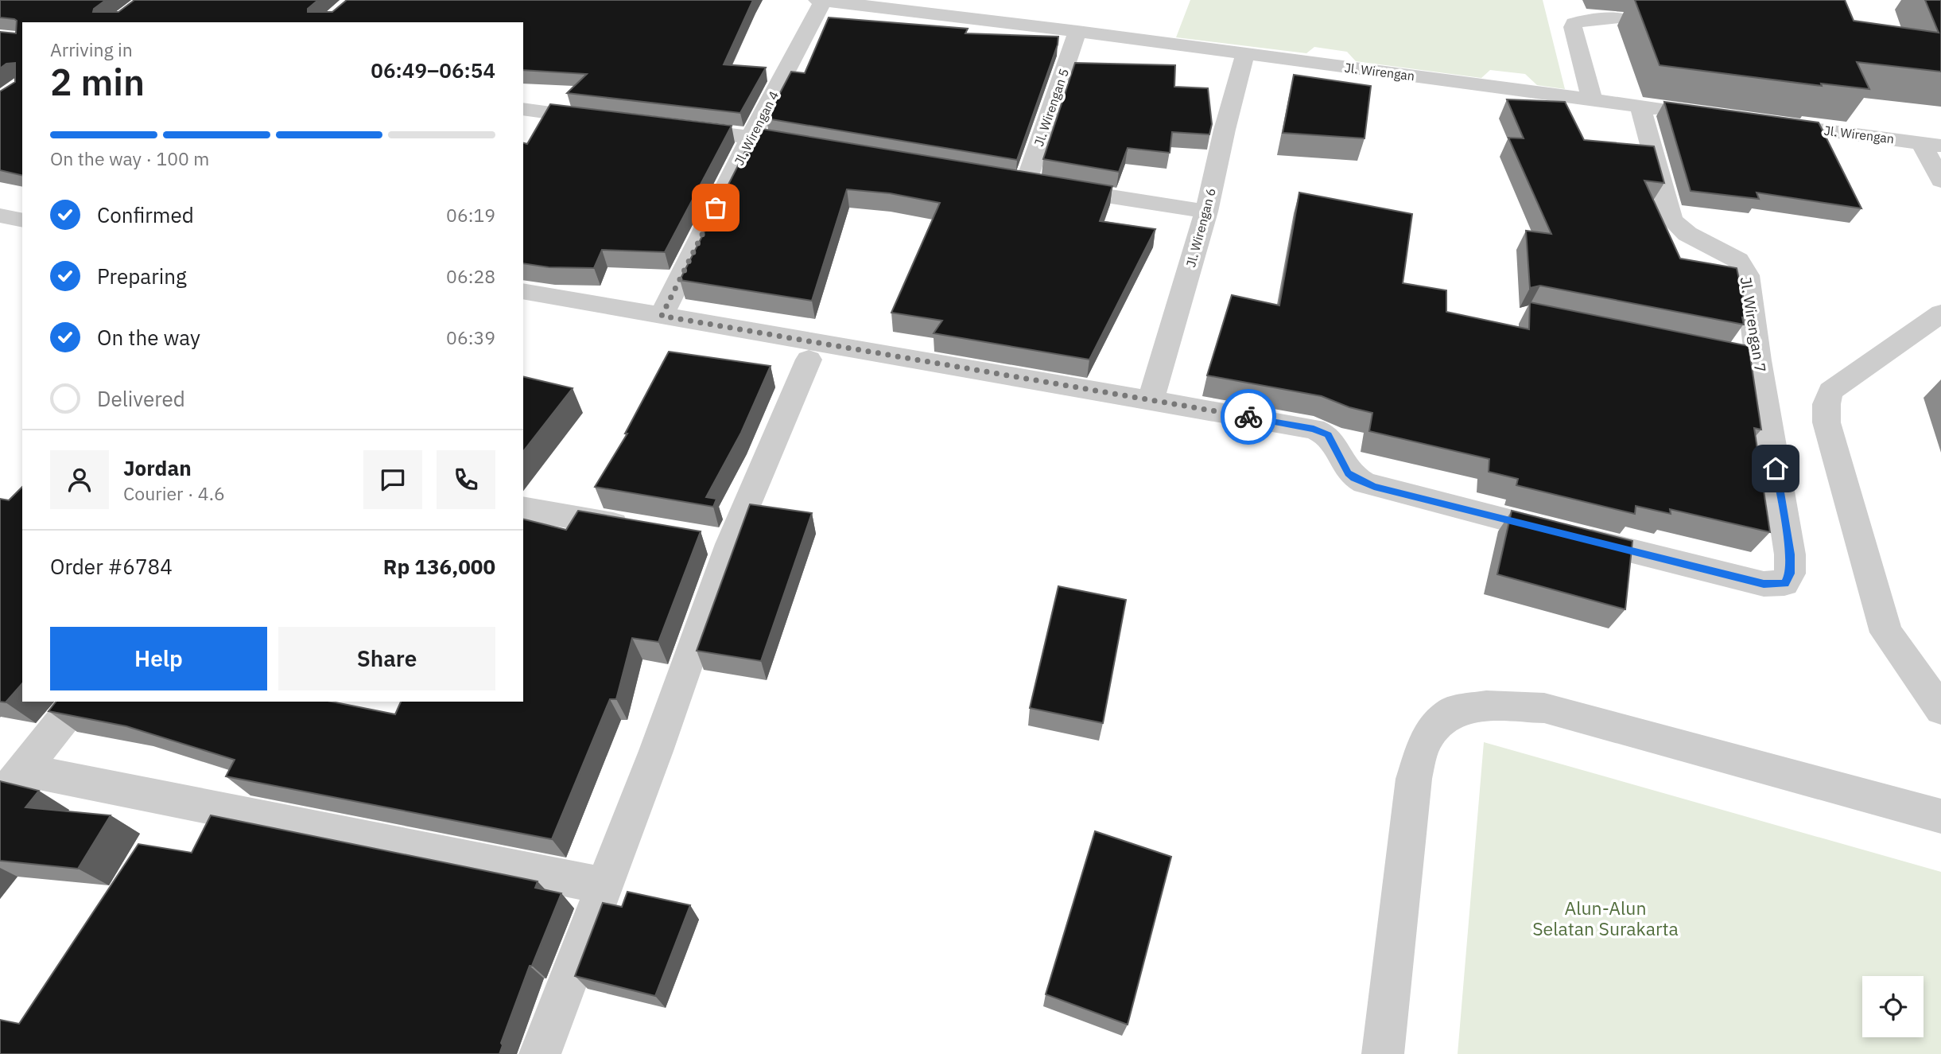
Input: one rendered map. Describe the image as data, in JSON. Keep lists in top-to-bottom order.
{
  "streets": {
    "street": [
      "Jl. Wirengan",
      "Jl. Wirengan 5",
      "Jl. Wirengan 4",
      "Jl. Wirengan 6",
      "Jl. Wirengan 7"
    ]
  },
  "crossings": [
    ["Jl. Wirengan", "Jl. Wirengan 5"],
    ["Jl. Wirengan", "Jl. Wirengan 4"],
    ["Jl. Wirengan", "Jl. Wirengan 6"],
    ["Jl. Wirengan", "Jl. Wirengan 7"],
    ["Jl. Wirengan 6", "Jl. Wirengan 7"]
  ],
  "parks": ["Alun-Alun Selatan Surakarta"],
  "page": {
    "heading": ["2 min", "Arriving in", "06:49–06:54"],
    "panel": [
      "Jordan",
      "Courier · 4.6",
      "Order #6784",
      "Rp 136,000"
    ],
    "bar": "On the way · 100 m",
    "list": [
      ["Confirmed", "06:19"],
      ["Preparing", "06:28"],
      ["On the way", "06:39"],
      "Delivered"
    ],
    "buttons": ["Help", "Share"]
  }
}
